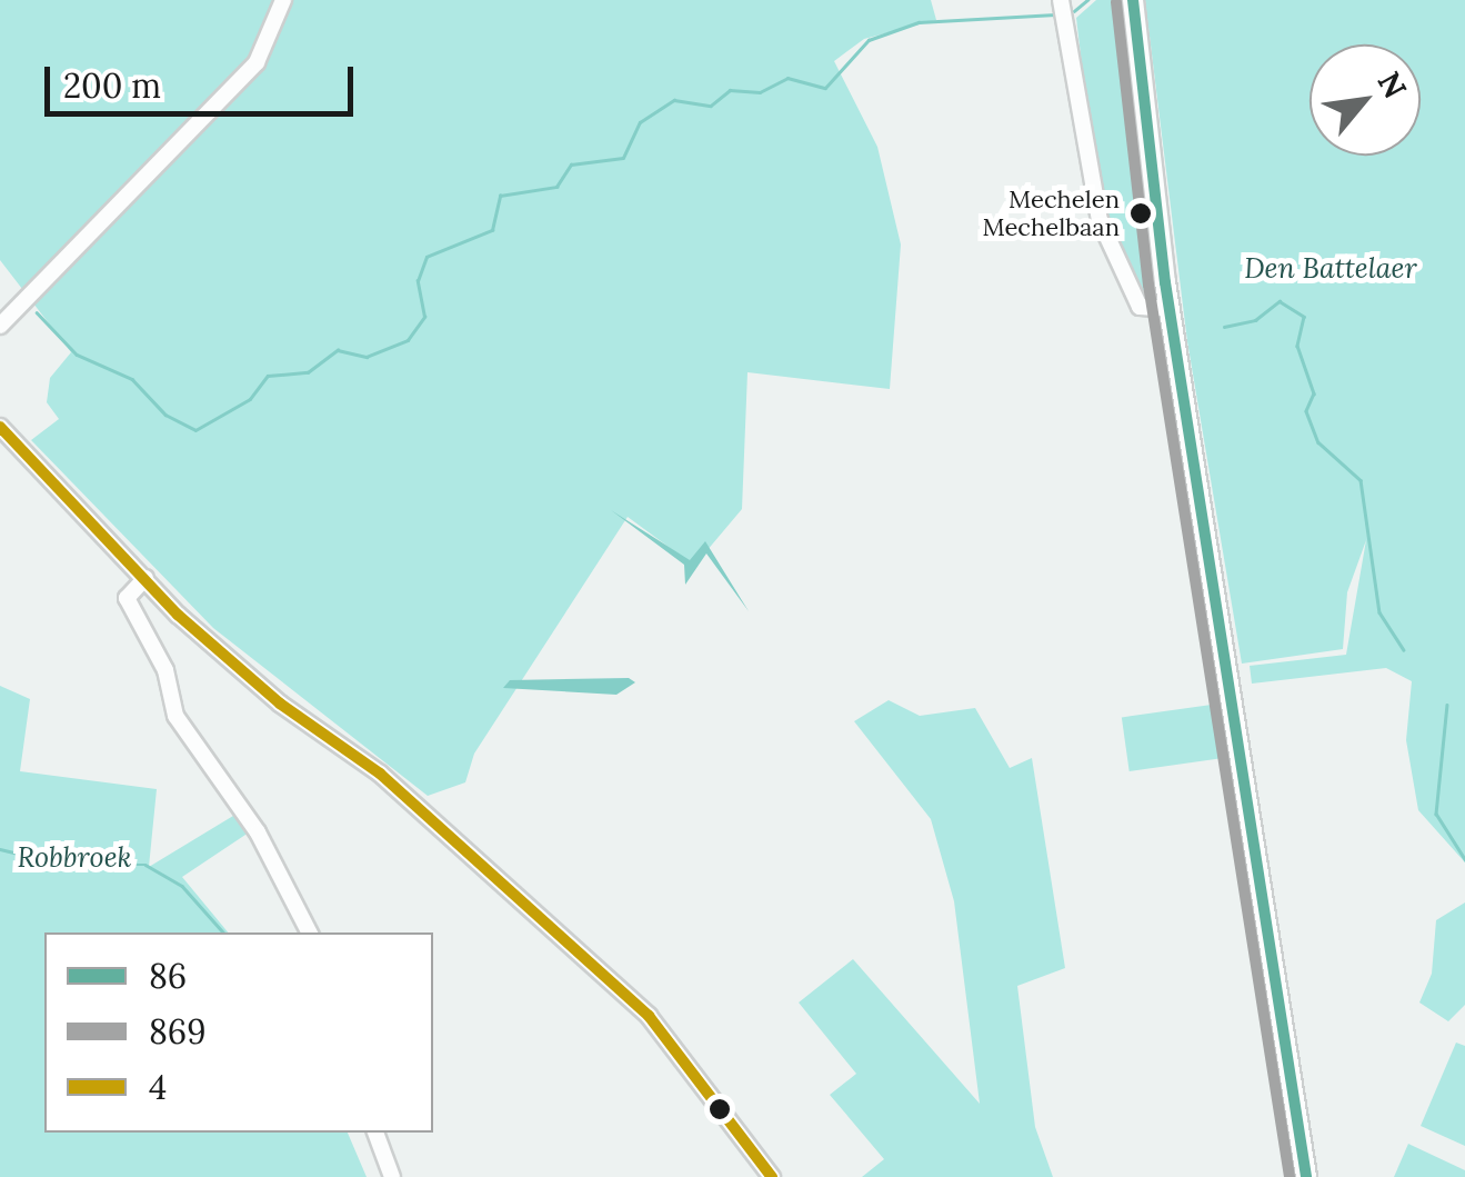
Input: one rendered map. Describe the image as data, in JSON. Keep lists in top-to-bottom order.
{
  "parks": ["Den Battelaer", "Robbroek"],
  "places": ["Mechelen Mechelbaan"],
  "lines": ["transit line 86", "transit line 869", "transit line 4"],
  "legend": ["86", "869", "4"],
  "scale_bar": "200 m",
  "north": "top right"
}
